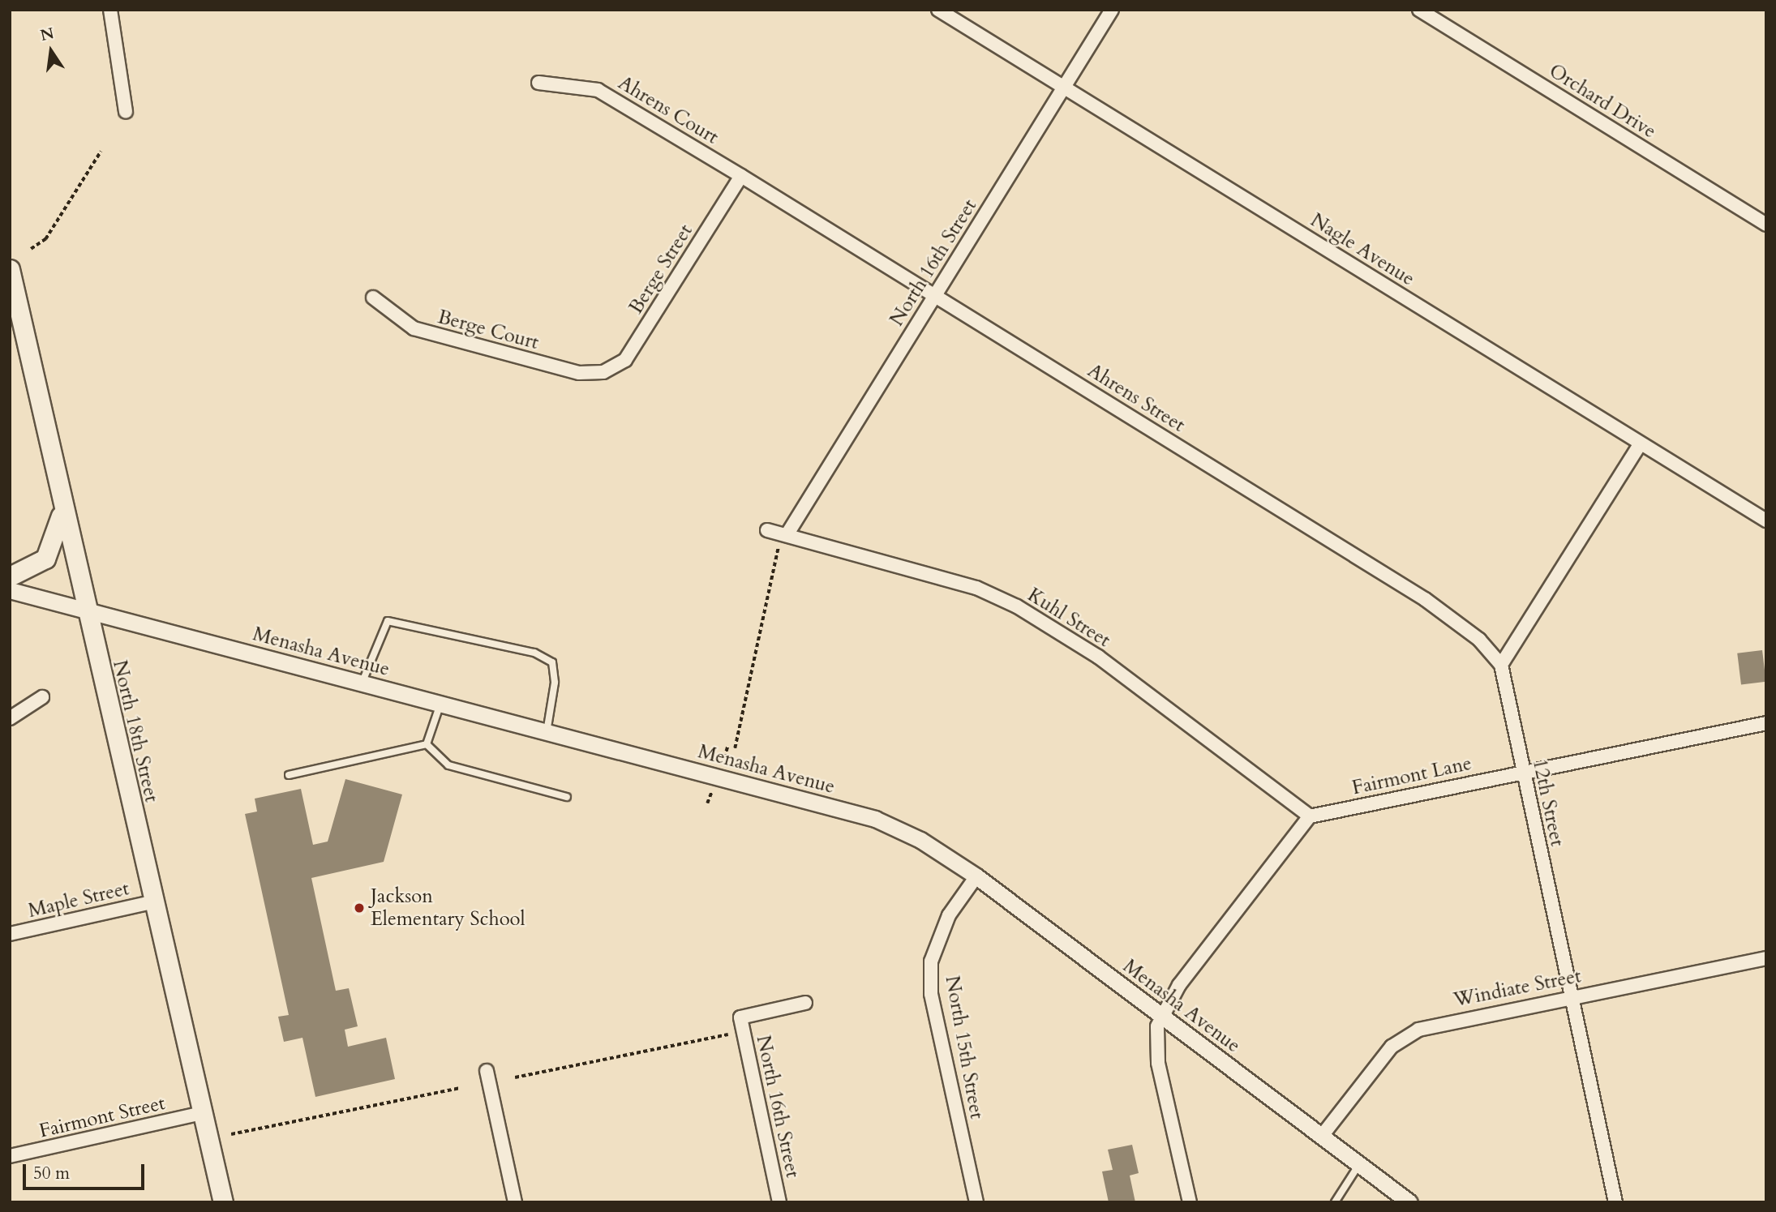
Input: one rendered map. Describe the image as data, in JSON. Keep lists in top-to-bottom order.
{
  "streets": {
    "main road": ["North 18th Street"],
    "street": [
      "Orchard Drive",
      "Ahrens Court",
      "Nagle Avenue",
      "North 16th Street",
      "Berge Street",
      "Berge Court",
      "Ahrens Street",
      "Kuhl Street",
      "Menasha Avenue",
      "Fairmont Lane",
      "12th Street",
      "Maple Street",
      "Windiate Street",
      "North 15th Street",
      "Fairmont Street"
    ]
  },
  "crossings": [
    ["Ahrens Court", "Berge Street"],
    ["Ahrens Court", "Ahrens Street"],
    ["Nagle Avenue", "North 16th Street"],
    ["North 16th Street", "Ahrens Street"],
    ["North 16th Street", "Kuhl Street"],
    ["Berge Street", "Berge Court"],
    ["Berge Street", "Ahrens Street"],
    ["Ahrens Street", "12th Street"],
    ["Kuhl Street", "Fairmont Lane"],
    ["Menasha Avenue", "North 18th Street"],
    ["Menasha Avenue", "Windiate Street"],
    ["Menasha Avenue", "North 15th Street"],
    ["North 18th Street", "Maple Street"],
    ["North 18th Street", "Fairmont Street"],
    ["Fairmont Lane", "12th Street"],
    ["12th Street", "Windiate Street"]
  ],
  "places": ["Jackson Elementary School"],
  "scale_bar": "50 m",
  "north": "top"
}
